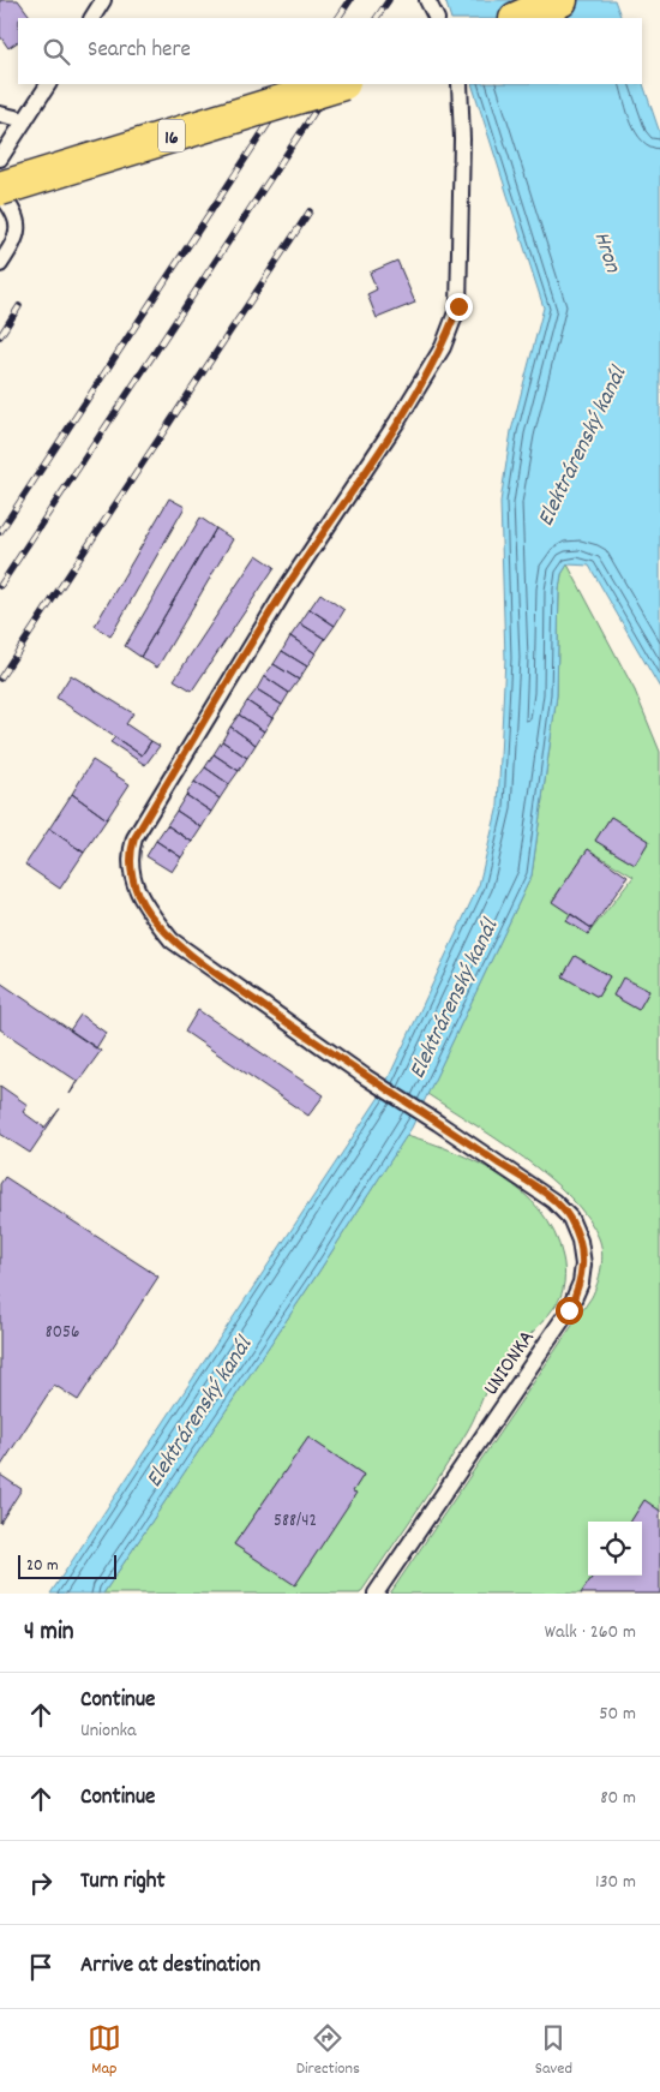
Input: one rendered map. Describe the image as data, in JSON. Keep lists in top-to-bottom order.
{
  "streets": {
    "main road": ["16"],
    "lane": ["UNIONKA"]
  },
  "water": ["Hron", "Elektrárenský kanál"],
  "house_numbers": ["8056", "588/42"],
  "scale_bar": "20 m",
  "page": {
    "search": "Search here",
    "scale": "20 m",
    "heading": ["4 min", "Walk · 260 m"],
    "list": [
      ["Continue", "Unionka", "50 m"],
      ["Continue", "80 m"],
      ["Turn right", "130 m"],
      "Arrive at destination"
    ],
    "nav": ["Map", "Directions", "Saved"]
  }
}
